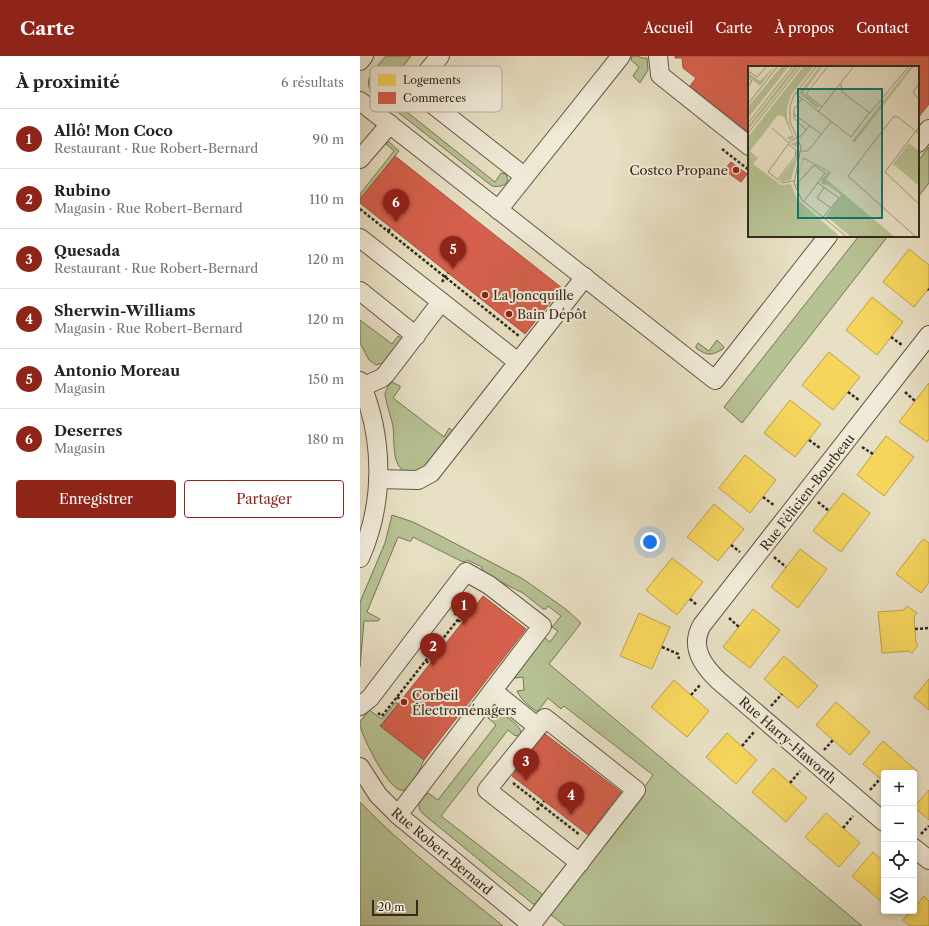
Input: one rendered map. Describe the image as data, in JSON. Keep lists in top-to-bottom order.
{
  "streets": {
    "street": ["Rue Félicien-Bourbeau", "Rue Harry-Haworth", "Rue Robert-Bernard"]
  },
  "crossings": [
    ["Rue Félicien-Bourbeau", "Rue Harry-Haworth"]
  ],
  "places": [
    "Costco Propane",
    "La Joncquille",
    "Bain Dépôt",
    "Corbeil Électroménagers"
  ],
  "legend": ["Logements", "Commerces"],
  "scale_bar": "20 m",
  "page": {
    "header": "Carte",
    "nav": [
      "Accueil",
      "Carte",
      "À propos",
      "Contact"
    ],
    "heading": ["À proximité", "6 résultats"],
    "list": [
      {
        "mark": "1",
        "name": "Allô! Mon Coco",
        "note": "Restaurant · Rue Robert-Bernard",
        "value": "90 m"
      },
      {
        "mark": "2",
        "name": "Rubino",
        "note": "Magasin · Rue Robert-Bernard",
        "value": "110 m"
      },
      {
        "mark": "3",
        "name": "Quesada",
        "note": "Restaurant · Rue Robert-Bernard",
        "value": "120 m"
      },
      {
        "mark": "4",
        "name": "Sherwin-Williams",
        "note": "Magasin · Rue Robert-Bernard",
        "value": "120 m"
      },
      {
        "mark": "5",
        "name": "Antonio Moreau",
        "note": "Magasin",
        "value": "150 m"
      },
      {
        "mark": "6",
        "name": "Deserres",
        "note": "Magasin",
        "value": "180 m"
      }
    ],
    "pins": [
      "6",
      "5",
      "1",
      "2",
      "3",
      "4"
    ],
    "buttons": ["Enregistrer", "Partager"],
    "map_buttons": ["+", "−"],
    "scale": "20 m"
  }
}
